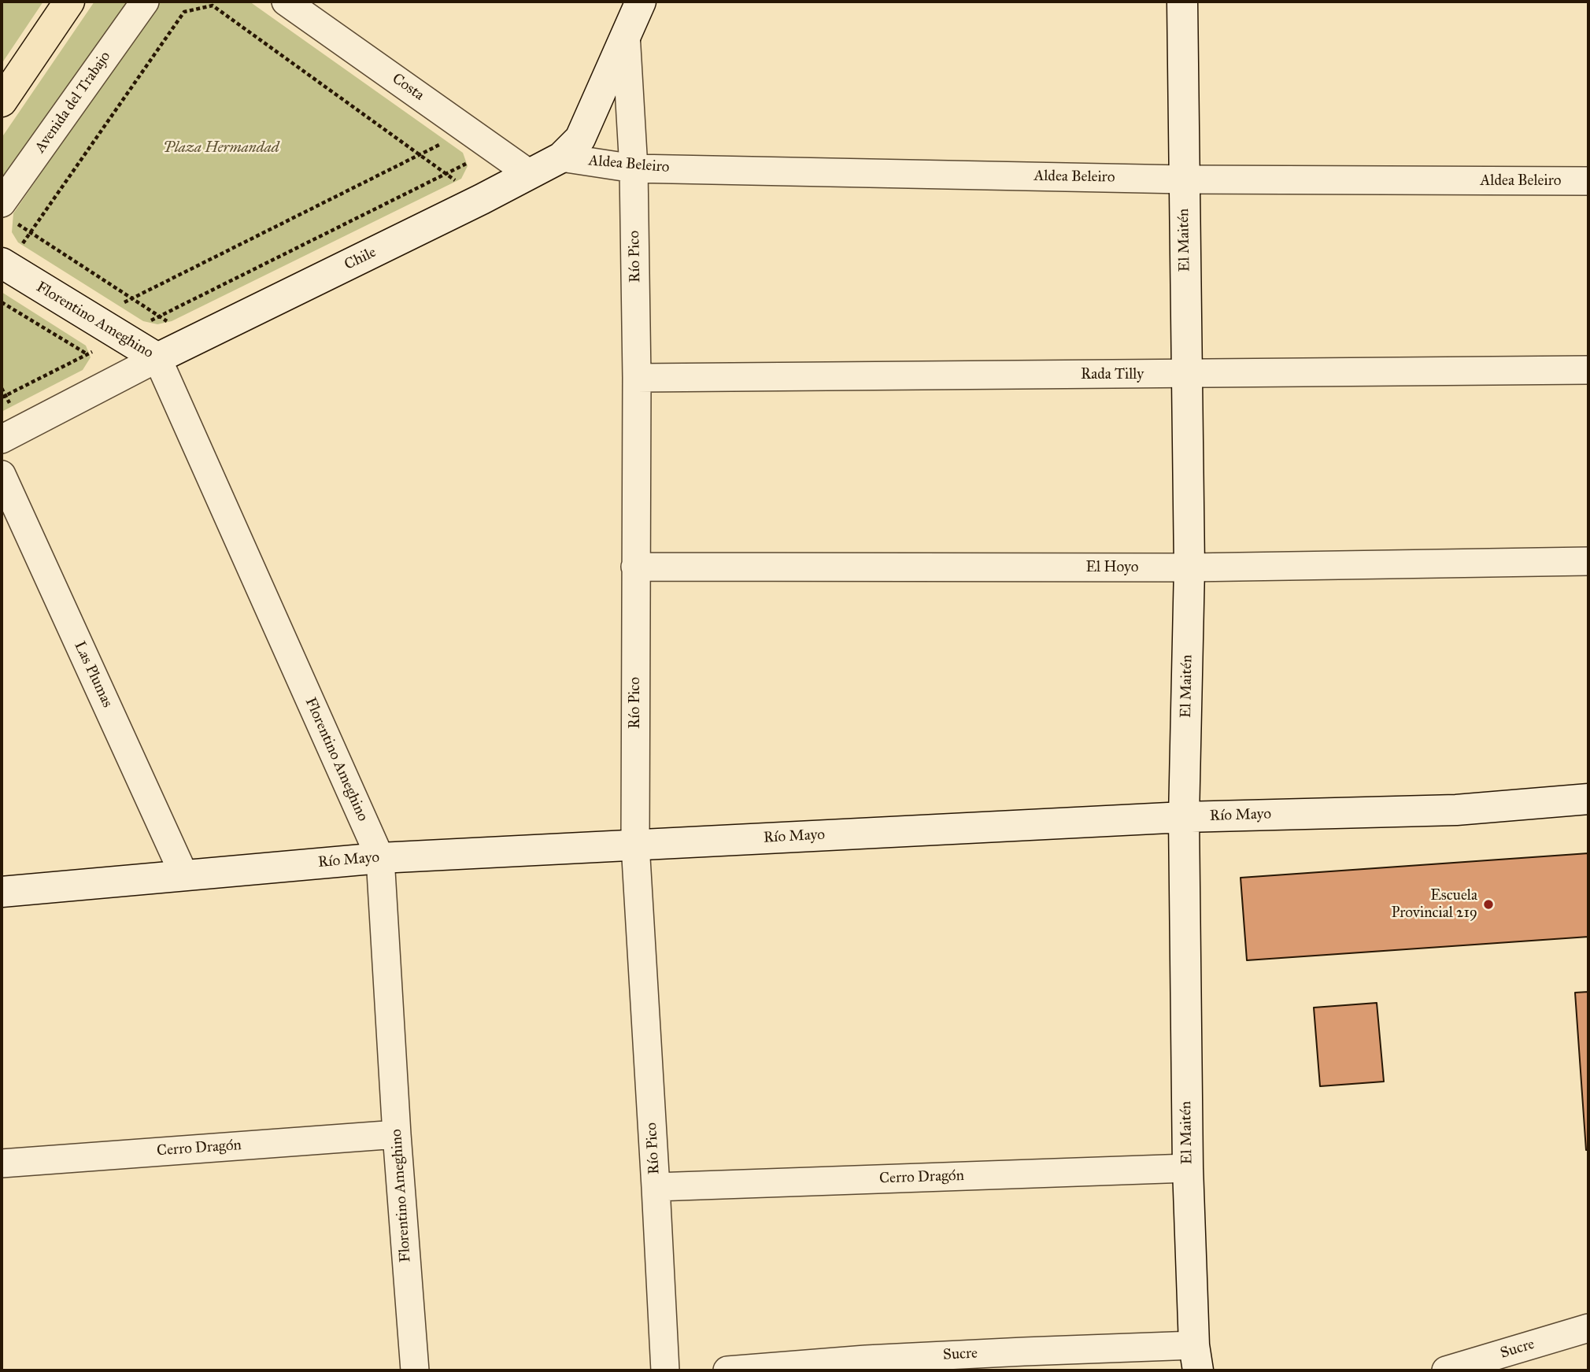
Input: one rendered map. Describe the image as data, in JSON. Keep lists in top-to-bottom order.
{
  "streets": {
    "street": [
      "Costa",
      "Avenida del Trabajo",
      "Aldea Beleiro",
      "El Maitén",
      "Río Pico",
      "Chile",
      "Florentino Ameghino",
      "Rada Tilly",
      "El Hoyo",
      "Las Plumas",
      "Río Mayo",
      "Cerro Dragón",
      "Sucre"
    ]
  },
  "crossings": [
    ["Costa", "Chile"],
    ["Aldea Beleiro", "El Maitén"],
    ["Aldea Beleiro", "Río Pico"],
    ["Aldea Beleiro", "Chile"],
    ["El Maitén", "Rada Tilly"],
    ["El Maitén", "El Hoyo"],
    ["El Maitén", "Río Mayo"],
    ["El Maitén", "Cerro Dragón"],
    ["El Maitén", "Sucre"],
    ["Río Pico", "Chile"],
    ["Río Pico", "Rada Tilly"],
    ["Río Pico", "El Hoyo"],
    ["Río Pico", "Río Mayo"],
    ["Río Pico", "Cerro Dragón"],
    ["Chile", "Florentino Ameghino"],
    ["Florentino Ameghino", "Río Mayo"],
    ["Florentino Ameghino", "Cerro Dragón"],
    ["Las Plumas", "Río Mayo"]
  ],
  "parks": ["Plaza Hermandad"],
  "places": ["Escuela Provincial 219"]
}
